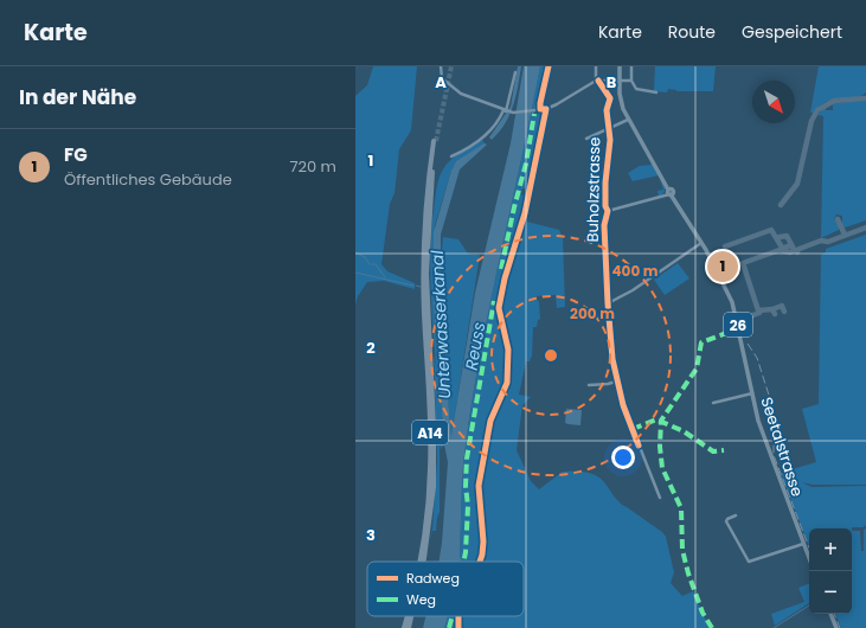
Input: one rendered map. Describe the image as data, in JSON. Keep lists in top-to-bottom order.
{
  "streets": {
    "highway": ["A14"],
    "main road": ["26", "Seetalstrasse"],
    "street": ["Buholzstrasse"]
  },
  "water": ["Unterwasserkanal", "Reuss"],
  "legend": ["Radweg", "Weg"],
  "north": "bottom right",
  "page": {
    "header": "Karte",
    "nav": ["Karte", "Route", "Gespeichert"],
    "heading": "In der Nähe",
    "list": [
      {
        "mark": "1",
        "name": "FG",
        "note": "Öffentliches Gebäude",
        "value": "720 m"
      }
    ],
    "pins": "1",
    "map_buttons": ["+", "−"]
  },
  "grid": {
    "columns": ["A", "B"],
    "rows": ["1", "2", "3"]
  },
  "rings": ["400 m", "200 m"]
}
